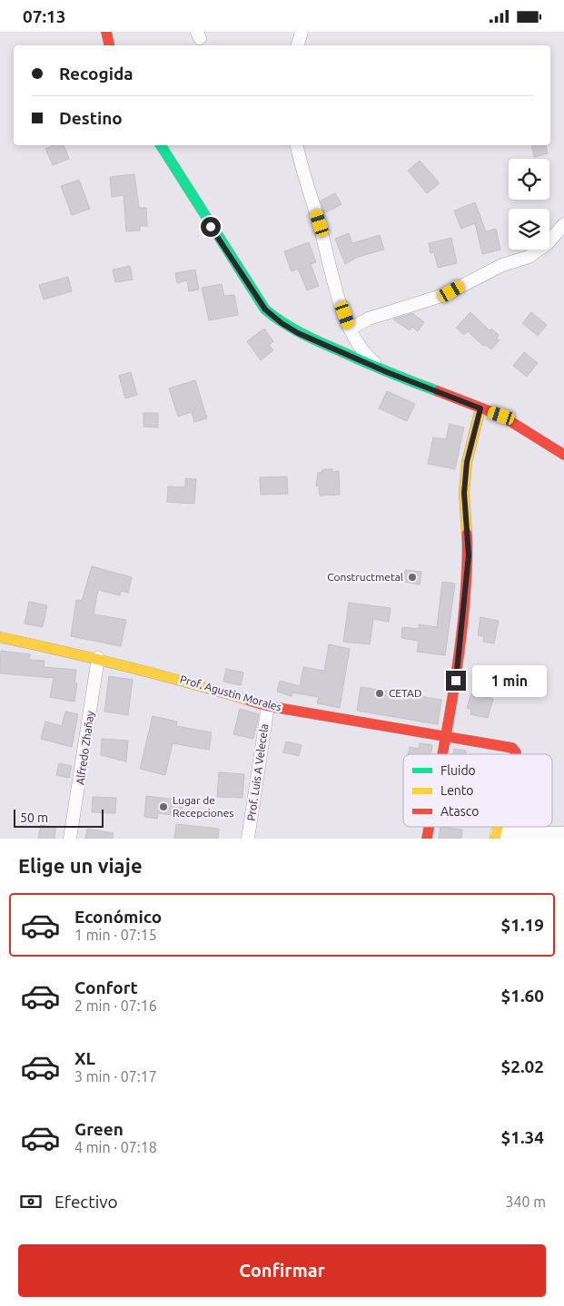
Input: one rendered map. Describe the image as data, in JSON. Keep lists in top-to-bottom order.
{
  "streets": {
    "street": ["Prof. Agustin Morales", "Alfredo Zhañay", "Prof. Luis A Velecela"]
  },
  "crossings": [
    ["Prof. Agustin Morales", "Alfredo Zhañay"],
    ["Prof. Agustin Morales", "Prof. Luis A Velecela"]
  ],
  "places": ["Constructmetal", "CETAD", "Lugar de Recepciones"],
  "legend": ["Fluido", "Lento", "Atasco"],
  "scale_bar": "50 m",
  "page": {
    "status": "07:13",
    "banner": ["Recogida", "Destino"],
    "bubble": "1 min",
    "scale": "50 m",
    "heading": "Elige un viaje",
    "list": [
      {
        "name": "Económico",
        "note": "1 min · 07:15",
        "value": "$1.19"
      },
      {
        "name": "Confort",
        "note": "2 min · 07:16",
        "value": "$1.60"
      },
      {
        "name": "XL",
        "note": "3 min · 07:17",
        "value": "$2.02"
      },
      {
        "name": "Green",
        "note": "4 min · 07:18",
        "value": "$1.34"
      }
    ],
    "pay": ["Efectivo", "340 m"],
    "buttons": "Confirmar"
  }
}
